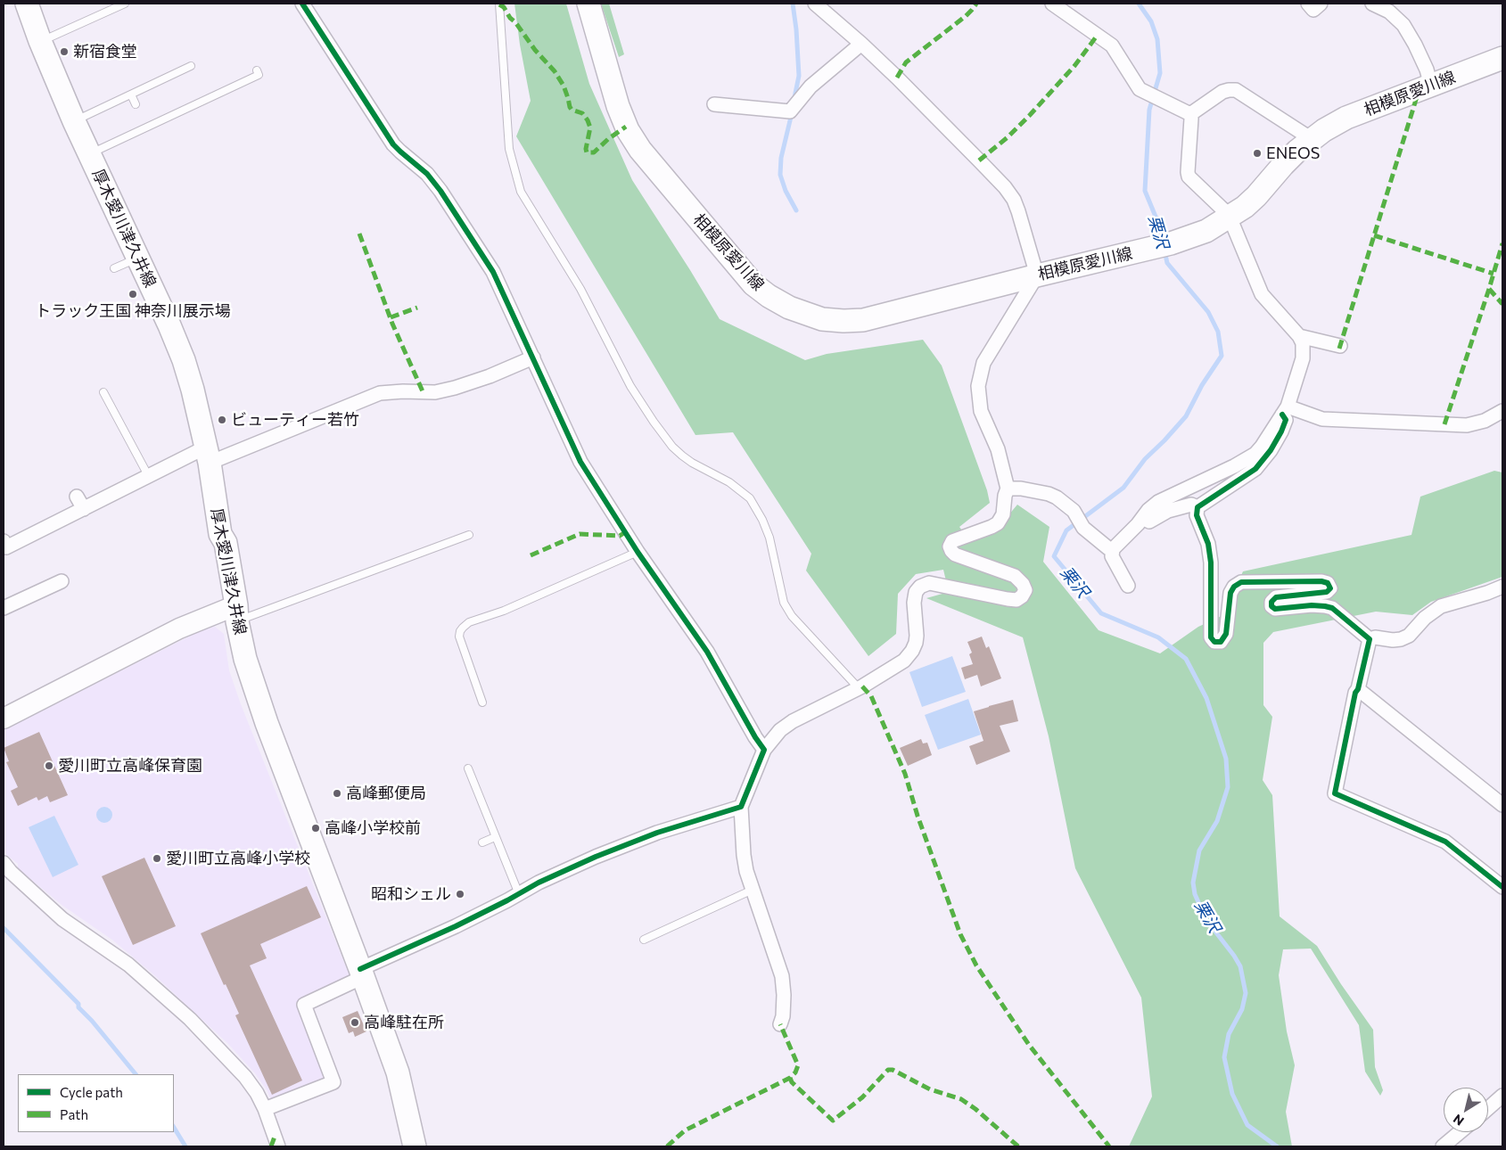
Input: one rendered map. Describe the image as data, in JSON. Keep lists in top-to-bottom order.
{
  "streets": {
    "main road": ["相模原愛川線", "厚木愛川津久井線"]
  },
  "water": ["栗沢"],
  "places": [
    "新宿食堂",
    "ENEOS",
    "トラック王国 神奈川展示場",
    "ビューティー若竹",
    "愛川町立高峰保育園",
    "高峰郵便局",
    "高峰小学校前",
    "愛川町立高峰小学校",
    "昭和シェル",
    "高峰駐在所"
  ],
  "legend": ["Cycle path", "Path"],
  "north": "bottom left"
}
